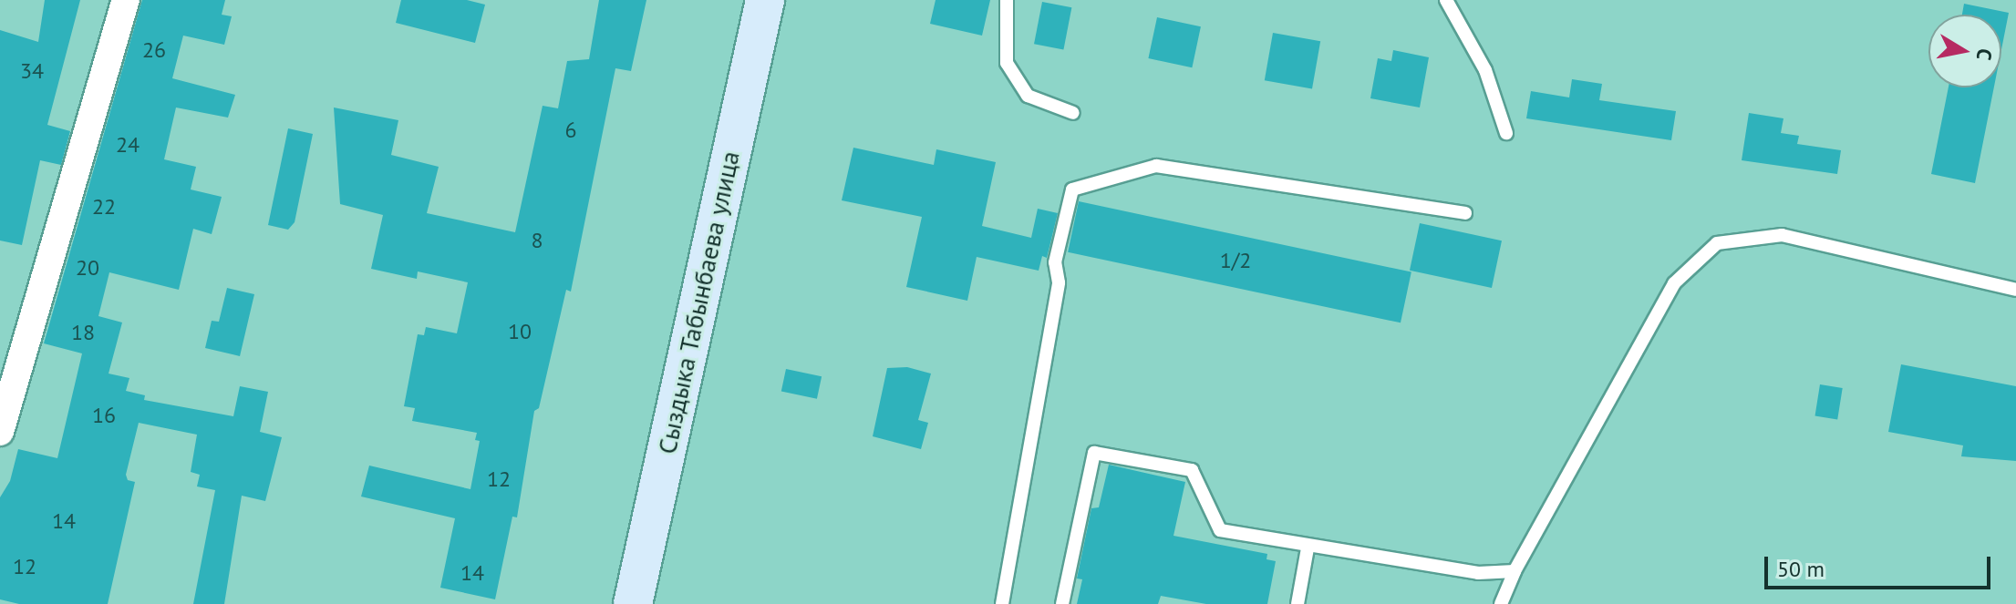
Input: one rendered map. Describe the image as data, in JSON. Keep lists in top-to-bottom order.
{
  "streets": {
    "street": ["Сыздыка Табынбаева улица"]
  },
  "house_numbers": [
    "26",
    "34",
    "6",
    "24",
    "22",
    "8",
    "1/2",
    "20",
    "10",
    "18",
    "16",
    "12",
    "14",
    "12",
    "14"
  ],
  "scale_bar": "50 m",
  "north": "right"
}
